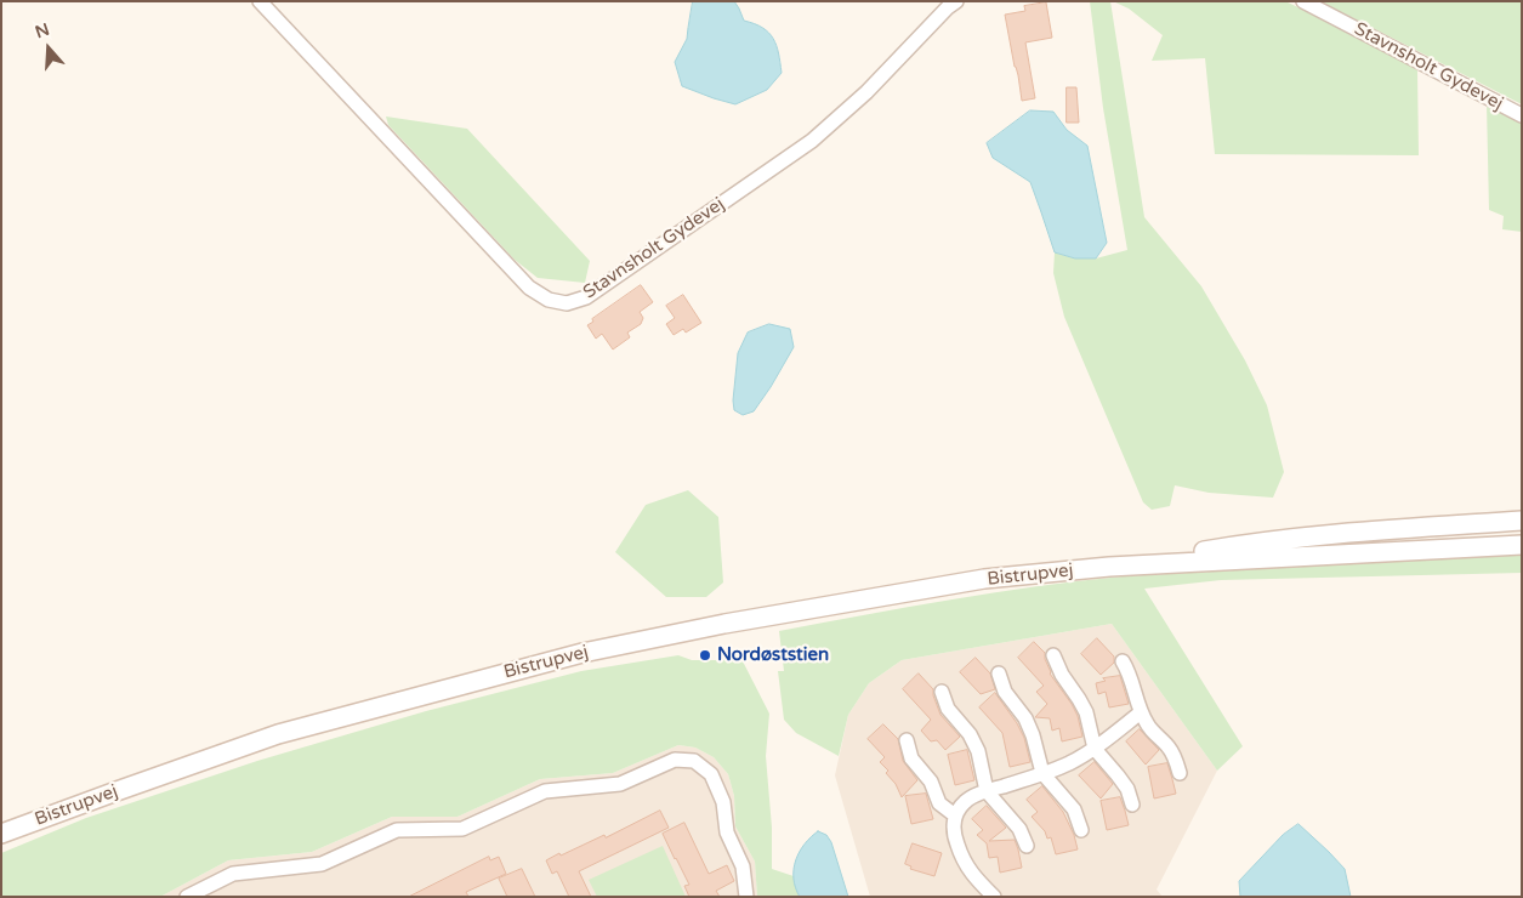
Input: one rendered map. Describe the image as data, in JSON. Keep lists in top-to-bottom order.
{
  "streets": {
    "main road": ["Bistrupvej"],
    "street": ["Stavnsholt Gydevej"]
  },
  "places": ["Nordøststien"],
  "north": "top"
}
